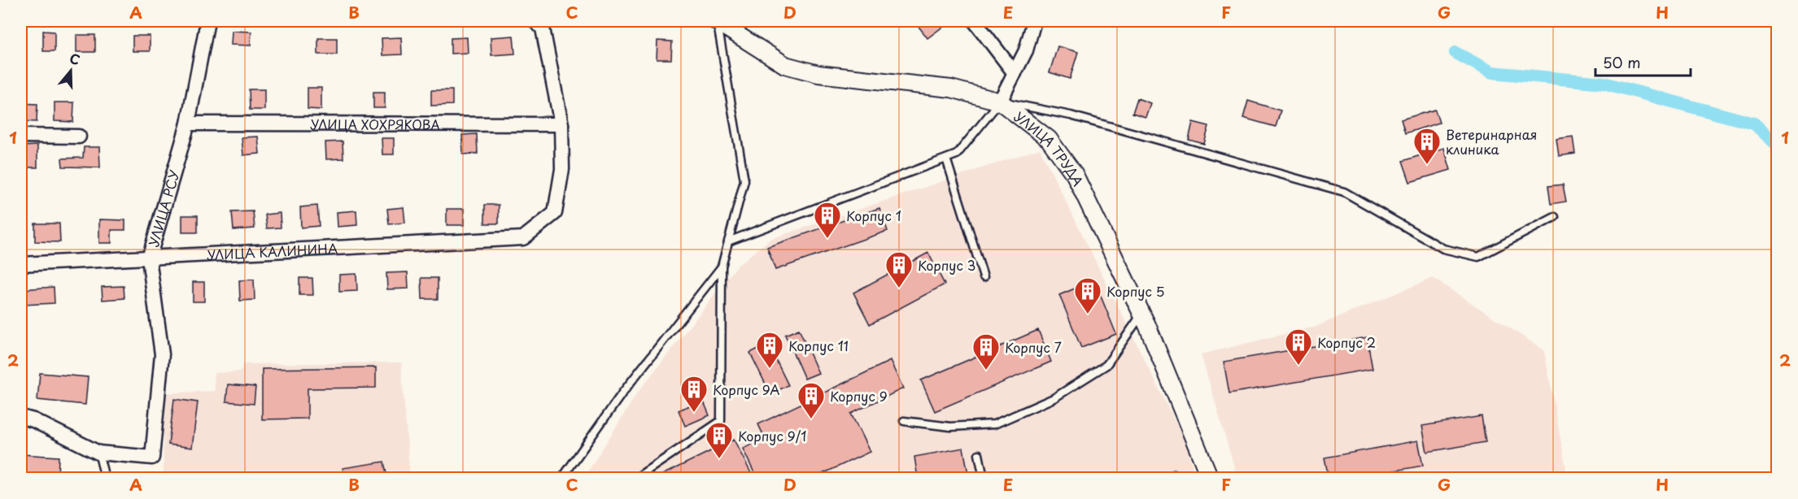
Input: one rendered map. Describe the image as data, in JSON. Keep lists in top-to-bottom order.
{
  "streets": {
    "street": [
      "УЛИЦА ХОХРЯКОВА",
      "УЛИЦА ТРУДА",
      "УЛИЦА РСУ",
      "УЛИЦА КАЛИНИНА"
    ]
  },
  "crossings": [
    ["УЛИЦА ХОХРЯКОВА", "УЛИЦА РСУ"],
    ["УЛИЦА ХОХРЯКОВА", "УЛИЦА КАЛИНИНА"],
    ["УЛИЦА РСУ", "УЛИЦА КАЛИНИНА"]
  ],
  "places": {
    "building": [
      "Ветеринарная клиника",
      "Корпус 1",
      "Корпус 3",
      "Корпус 5",
      "Корпус 2",
      "Корпус 11",
      "Корпус 7",
      "Корпус 9А",
      "Корпус 9",
      "Корпус 9/1"
    ]
  },
  "scale_bar": "50 m",
  "north": "top",
  "grid": {
    "columns": [
      "A",
      "B",
      "C",
      "D",
      "E",
      "F",
      "G",
      "H"
    ],
    "rows": ["1", "2"]
  }
}
